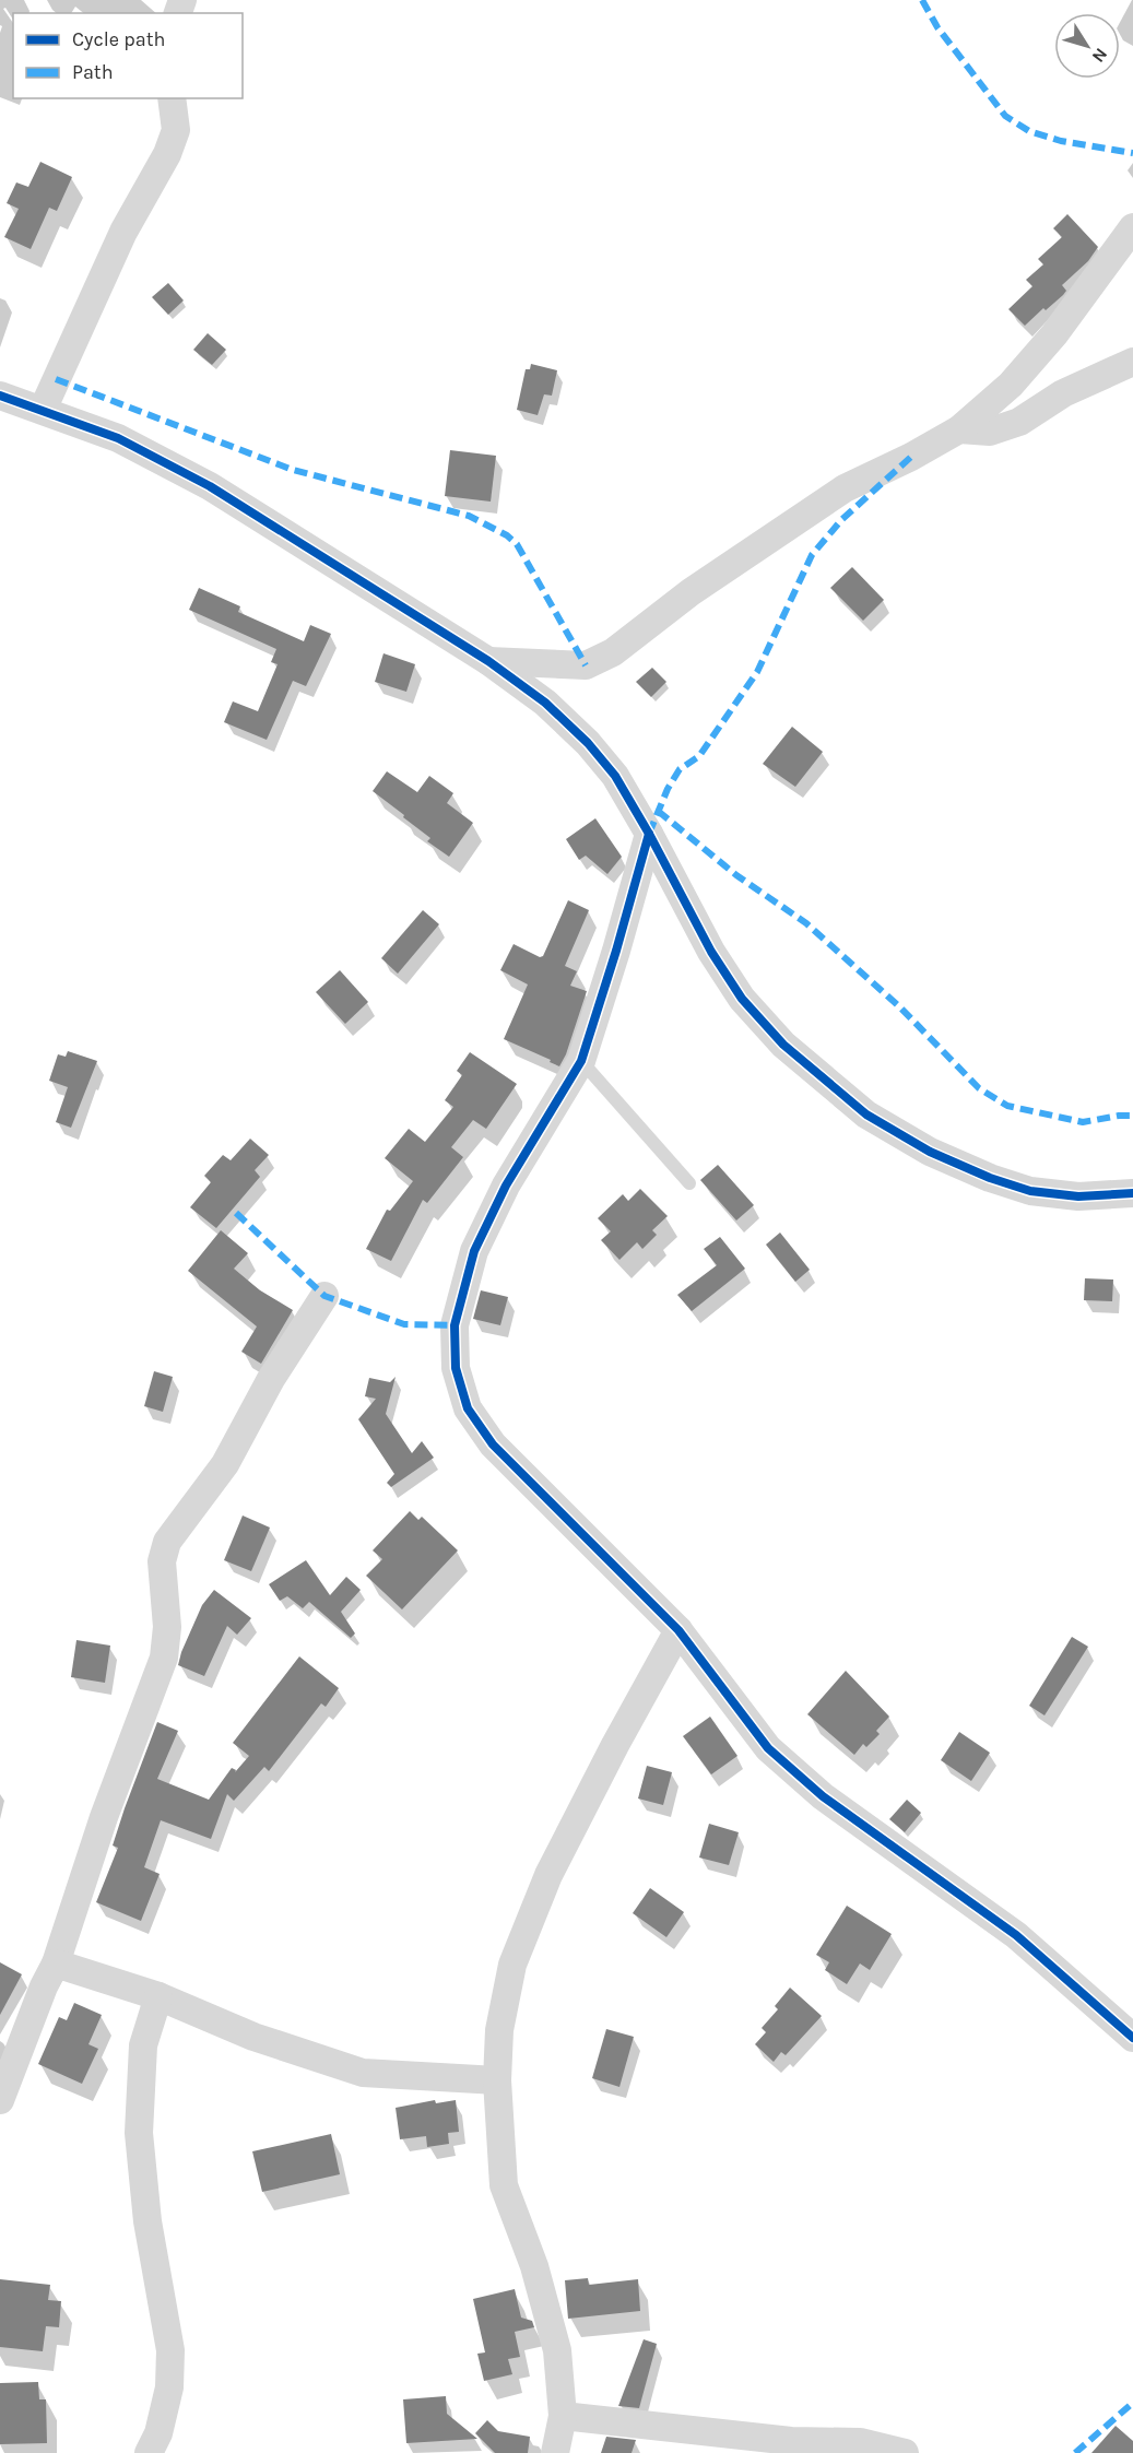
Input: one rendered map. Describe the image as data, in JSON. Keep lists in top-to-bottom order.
{
  "legend": ["Cycle path", "Path"],
  "north": "bottom right"
}
